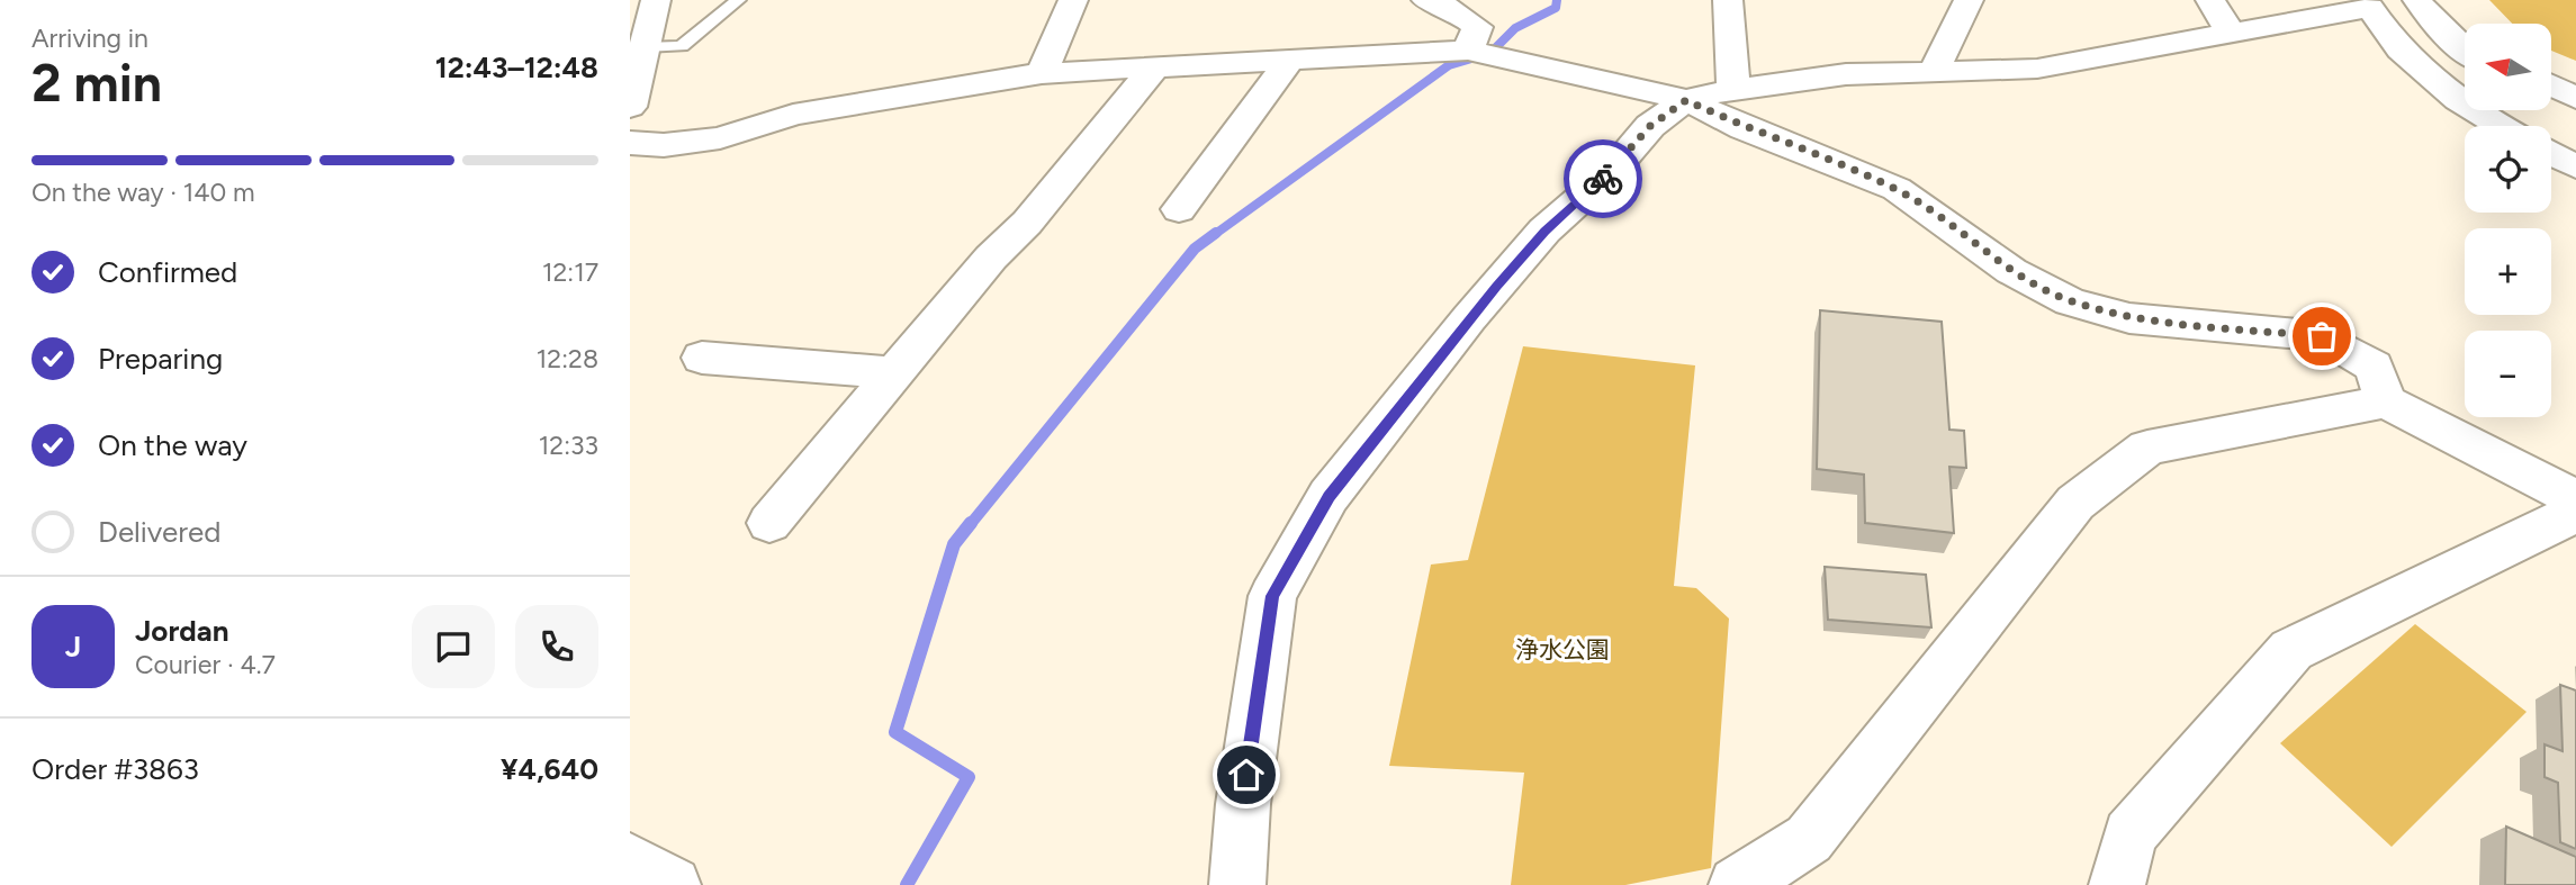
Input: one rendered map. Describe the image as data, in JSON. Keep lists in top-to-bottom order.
{
  "parks": ["浄水公園"],
  "north": "left",
  "page": {
    "heading": ["2 min", "Arriving in", "12:43–12:48"],
    "panel": [
      "Jordan",
      "Courier · 4.7",
      "Order #3863",
      "¥4,640"
    ],
    "map_buttons": ["+", "−"],
    "bar": "On the way · 140 m",
    "list": [
      ["Confirmed", "12:17"],
      ["Preparing", "12:28"],
      ["On the way", "12:33"],
      "Delivered"
    ],
    "round": "J"
  }
}
